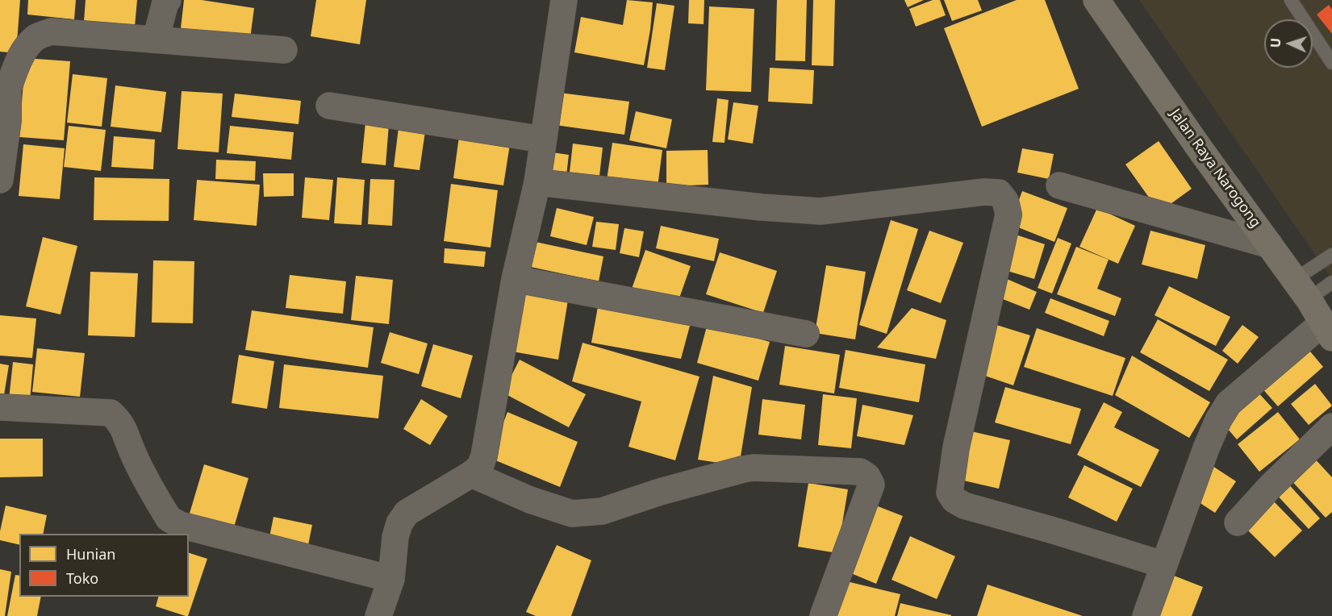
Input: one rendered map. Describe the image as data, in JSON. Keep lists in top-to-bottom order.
{
  "streets": {
    "main road": ["Jalan Raya Narogong"]
  },
  "legend": ["Hunian", "Toko"],
  "north": "left"
}
